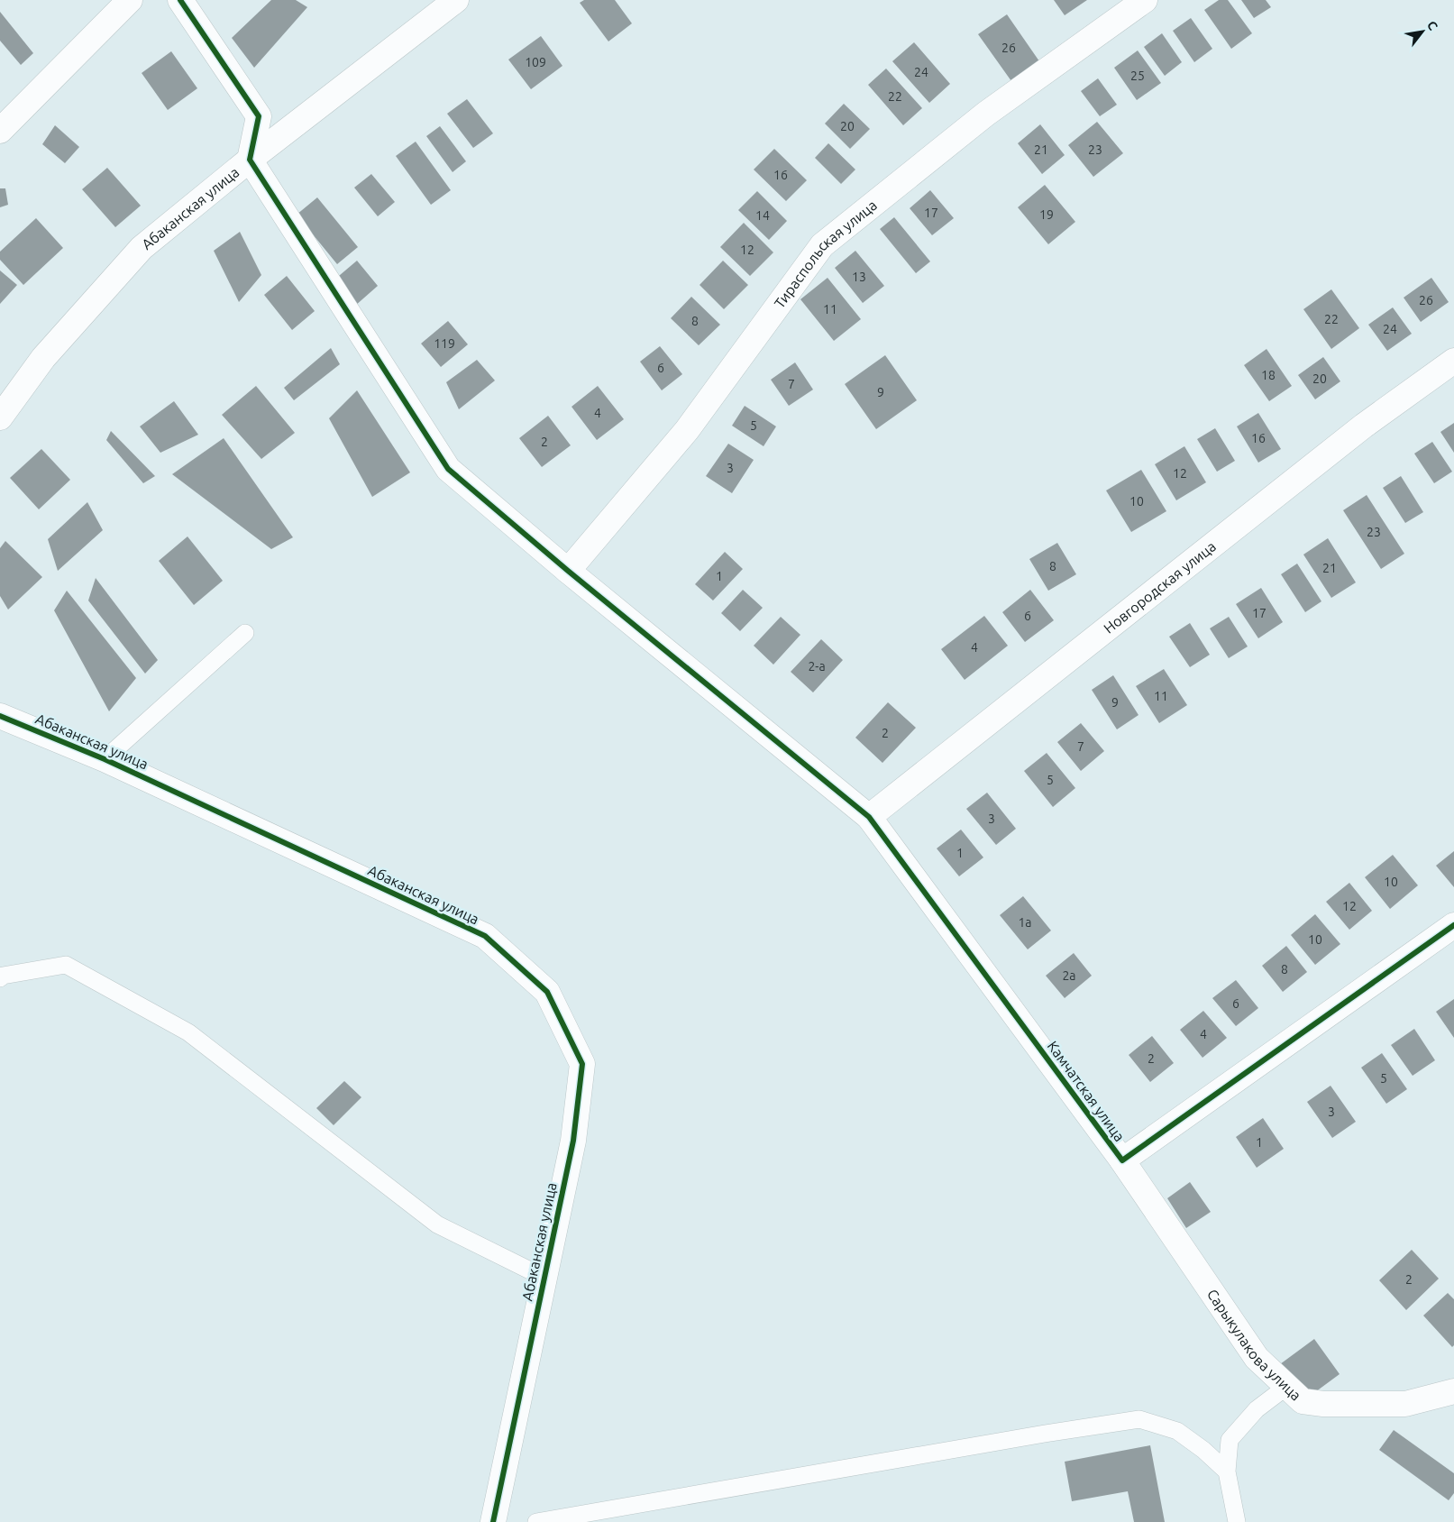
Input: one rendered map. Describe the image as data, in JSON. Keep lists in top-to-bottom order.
{
  "streets": {
    "street": [
      "Абаканская улица",
      "Тираспольская улица",
      "Новгородская улица",
      "Камчатская улица",
      "Сарыкулакова улица"
    ]
  },
  "crossings": [
    ["Абаканская улица", "Камчатская улица"],
    ["Тираспольская улица", "Камчатская улица"],
    ["Новгородская улица", "Камчатская улица"],
    ["Камчатская улица", "Сарыкулакова улица"]
  ],
  "house_numbers": [
    "26",
    "109",
    "24",
    "25",
    "22",
    "20",
    "21",
    "23",
    "16",
    "17",
    "19",
    "14",
    "12",
    "13",
    "26",
    "11",
    "22",
    "8",
    "24",
    "119",
    "6",
    "18",
    "20",
    "7",
    "9",
    "4",
    "5",
    "16",
    "2",
    "3",
    "12",
    "10",
    "23",
    "8",
    "21",
    "1",
    "17",
    "6",
    "4",
    "2-a",
    "11",
    "9",
    "2",
    "7",
    "5",
    "3",
    "1",
    "10",
    "12",
    "1a",
    "10",
    "8",
    "2a",
    "6",
    "4",
    "2",
    "5",
    "3",
    "1",
    "2"
  ],
  "north": "top right"
}
